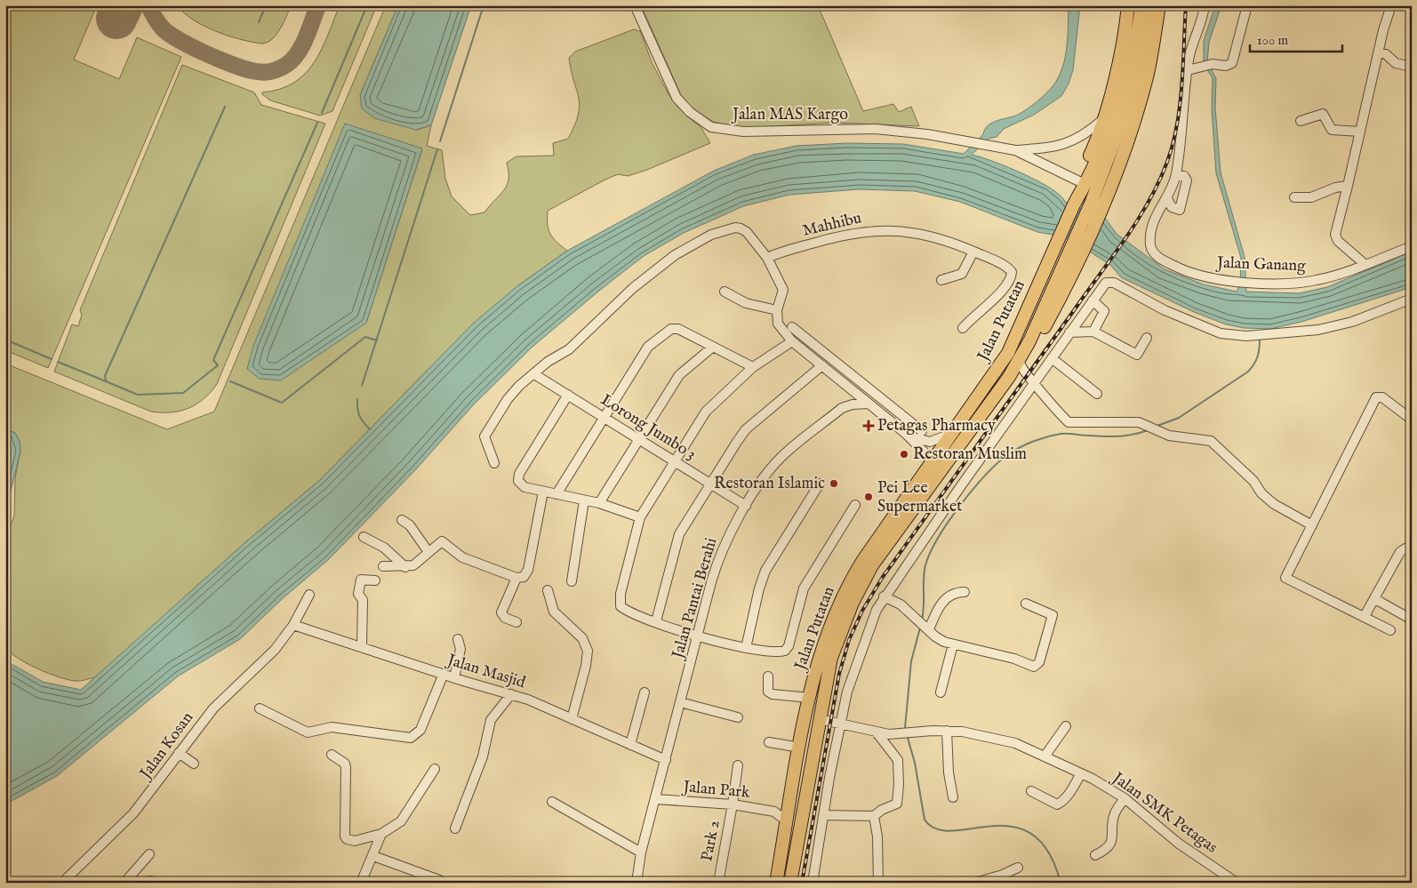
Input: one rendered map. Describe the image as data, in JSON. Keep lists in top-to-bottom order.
{
  "streets": {
    "highway": ["Jalan Putatan"],
    "street": [
      "Jalan MAS Kargo",
      "Mahhibu",
      "Jalan Ganang",
      "Lorong Jumbo 3",
      "Jalan Pantai Berahi",
      "Jalan Masjid",
      "Jalan Kosan",
      "Jalan Park",
      "Jalan SMK Petagas",
      "Park 2"
    ]
  },
  "crossings": [
    ["Jalan Putatan", "Jalan Park"],
    ["Jalan Putatan", "Jalan SMK Petagas"],
    ["Lorong Jumbo 3", "Jalan Pantai Berahi"],
    ["Jalan Pantai Berahi", "Jalan Masjid"],
    ["Jalan Pantai Berahi", "Jalan Park"],
    ["Jalan Masjid", "Jalan Kosan"],
    ["Jalan Park", "Park 2"]
  ],
  "places": {
    "health": ["Petagas Pharmacy"],
    "other": ["Restoran Muslim", "Restoran Islamic", "Pei Lee Supermarket"]
  },
  "scale_bar": "100 m"
}
